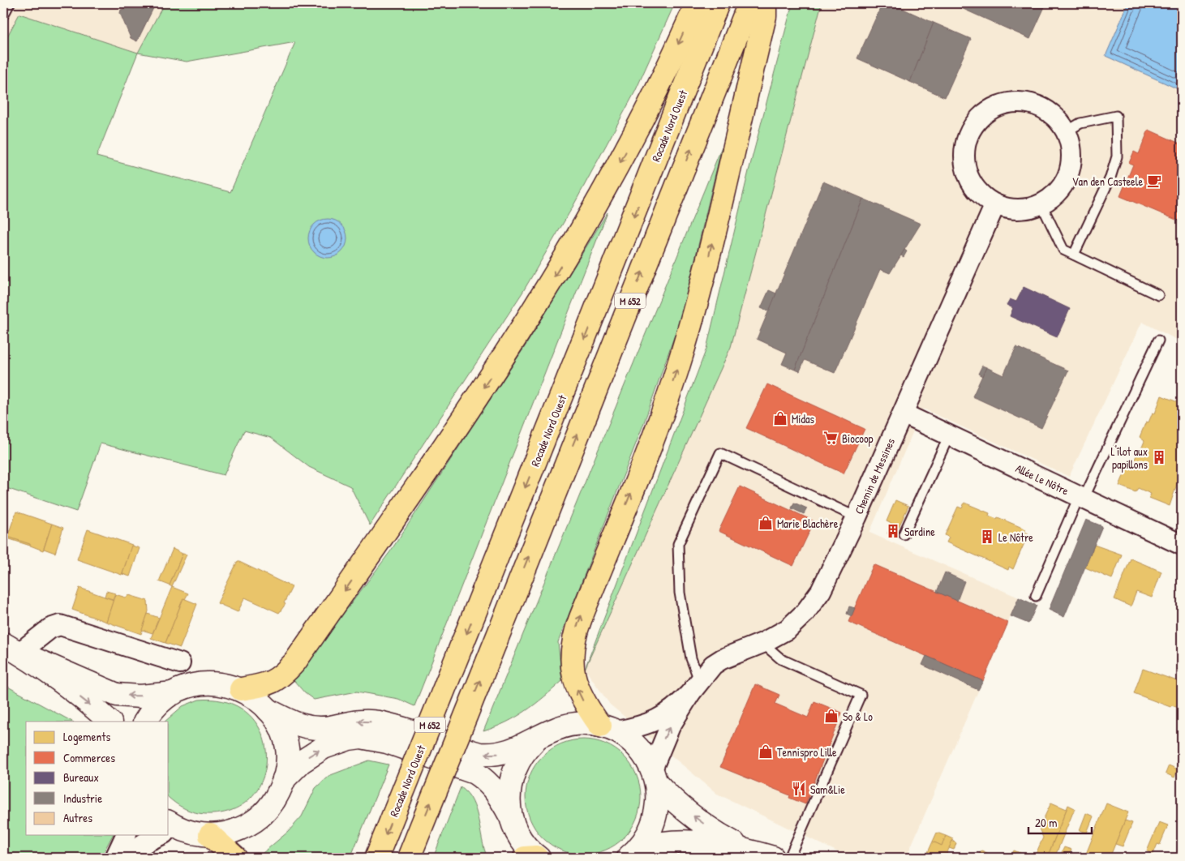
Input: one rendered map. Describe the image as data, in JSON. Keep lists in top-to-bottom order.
{
  "streets": {
    "highway": ["Rocade Nord Ouest", "M 652"],
    "street": ["Chemin de Messines", "Allée Le Nôtre"]
  },
  "crossings": [
    ["Chemin de Messines", "Allée Le Nôtre"]
  ],
  "places": {
    "cafe": ["Van den Casteele"],
    "shop": [
      "Midas",
      "Marie Blachère",
      "So & Lo",
      "Tennispro Lille"
    ],
    "supermarket": ["Biocoop"],
    "building": ["L'îlot aux papillons", "Sardine", "Le Nôtre"],
    "restaurant": ["Sam&Lie"]
  },
  "legend": [
    "Logements",
    "Commerces",
    "Bureaux",
    "Industrie",
    "Autres"
  ],
  "scale_bar": "20 m"
}
